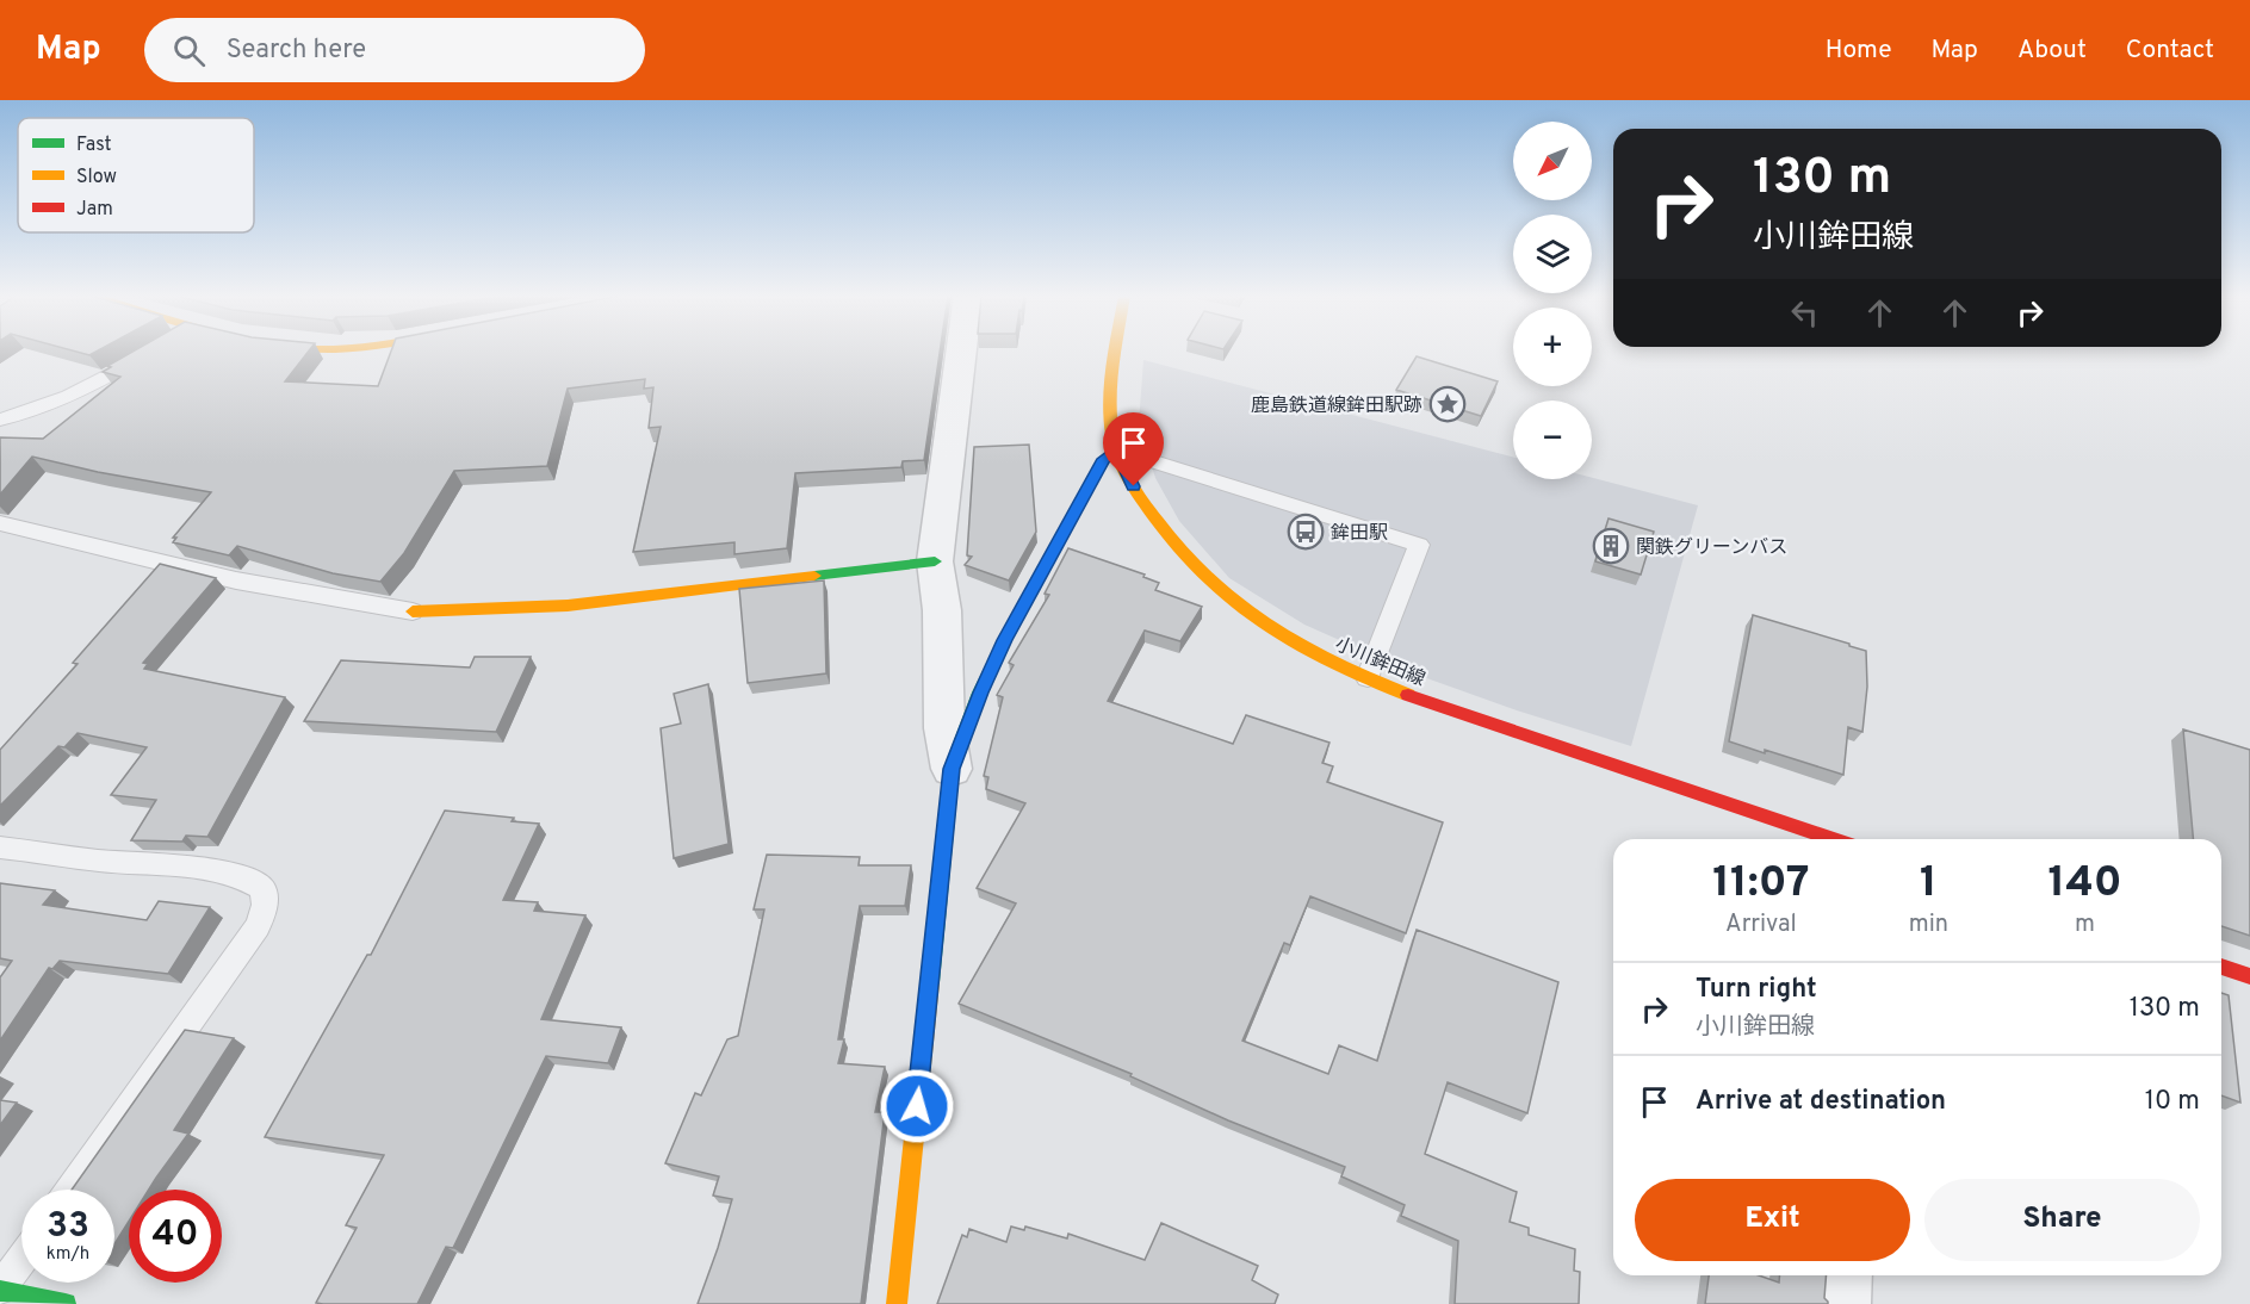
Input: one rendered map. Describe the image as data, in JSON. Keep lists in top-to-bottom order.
{
  "streets": {
    "street": ["小川鉾田線"]
  },
  "places": {
    "place": ["鹿島鉄道線鉾田駅跡"],
    "bus stop": ["鉾田駅"],
    "building": ["関鉄グリーンバス"]
  },
  "legend": ["Fast", "Slow", "Jam"],
  "north": "bottom left",
  "page": {
    "header": "Map",
    "search": "Search here",
    "nav": [
      "Home",
      "Map",
      "About",
      "Contact"
    ],
    "map_buttons": ["+", "−"],
    "turn": ["130 m", "小川鉾田線"],
    "eta": [
      "11:07",
      "Arrival",
      "1",
      "min",
      "140",
      "m"
    ],
    "list": [
      {
        "name": "Turn right",
        "note": "小川鉾田線",
        "value": "130 m"
      },
      {
        "name": "Arrive at destination",
        "value": "10 m"
      }
    ],
    "buttons": ["Exit", "Share"],
    "speed": "33 km/h",
    "limit": "40"
  }
}
